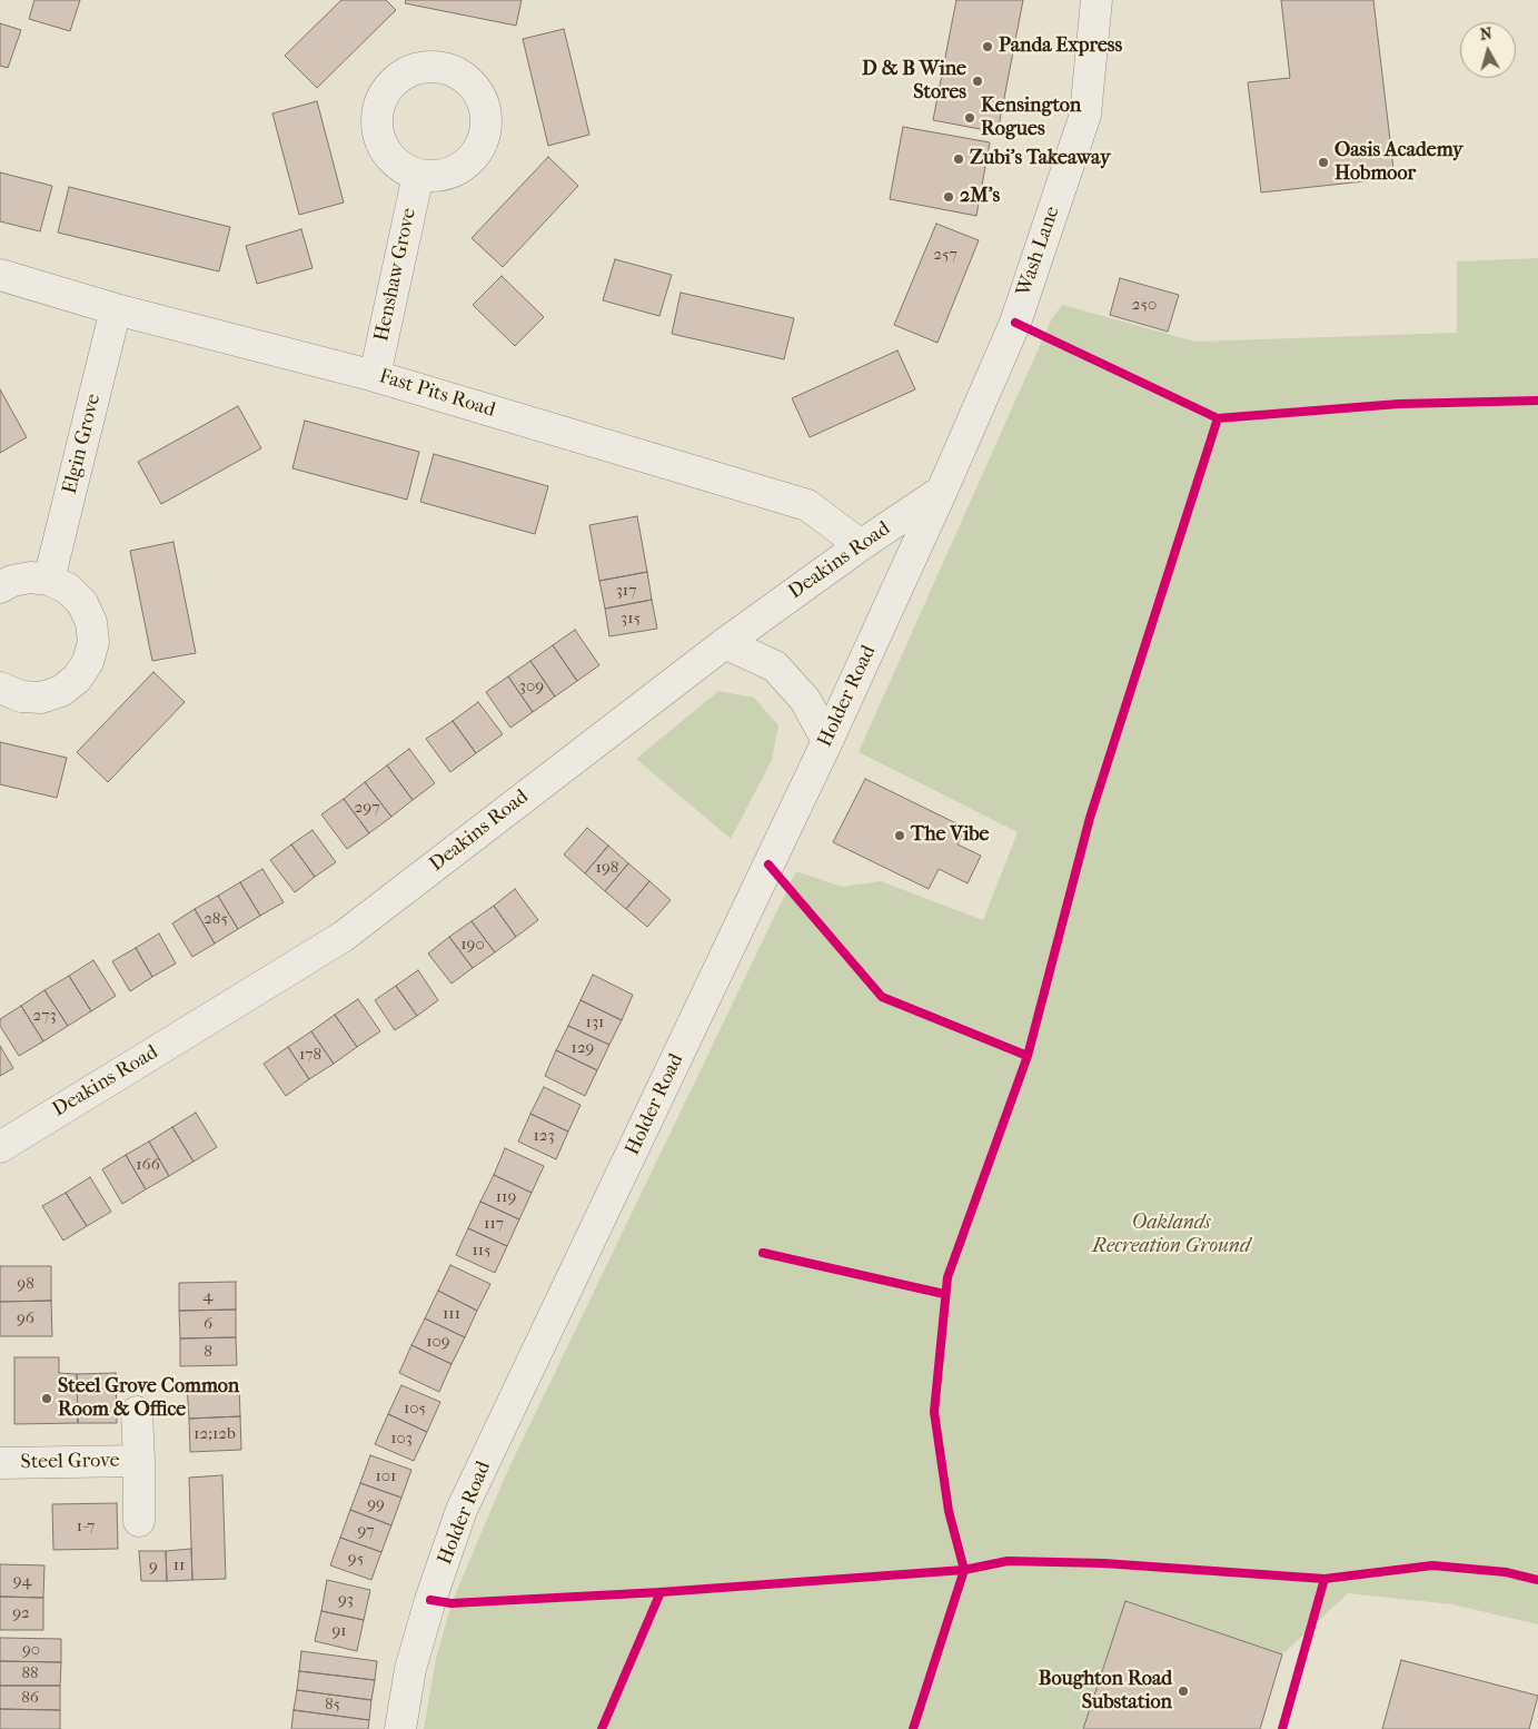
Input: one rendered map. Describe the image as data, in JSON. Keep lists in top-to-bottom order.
{
  "streets": {
    "street": [
      "Wash Lane",
      "Henshaw Grove",
      "Fast Pits Road",
      "Elgin Grove",
      "Deakins Road",
      "Holder Road",
      "Steel Grove"
    ]
  },
  "crossings": [
    ["Wash Lane", "Deakins Road"],
    ["Wash Lane", "Holder Road"],
    ["Henshaw Grove", "Fast Pits Road"],
    ["Fast Pits Road", "Elgin Grove"],
    ["Fast Pits Road", "Deakins Road"],
    ["Deakins Road", "Holder Road"]
  ],
  "parks": ["Oaklands Recreation Ground"],
  "places": [
    "Panda Express",
    "D & B Wine Stores",
    "Kensington Rogues",
    "Zubi's Takeaway",
    "Oasis Academy Hobmoor",
    "2M's",
    "The Vibe",
    "Steel Grove Common Room & Office",
    "Boughton Road Substation"
  ],
  "house_numbers": [
    "257",
    "250",
    "317",
    "315",
    "309",
    "297",
    "198",
    "285",
    "190",
    "273",
    "131",
    "129",
    "178",
    "123",
    "166",
    "119",
    "117",
    "115",
    "98",
    "4",
    "111",
    "96",
    "6",
    "109",
    "8",
    "105",
    "12;12b",
    "103",
    "101",
    "99",
    "1-7",
    "97",
    "95",
    "11",
    "9",
    "94",
    "93",
    "92",
    "91",
    "90",
    "88",
    "86",
    "85"
  ],
  "north": "top"
}
